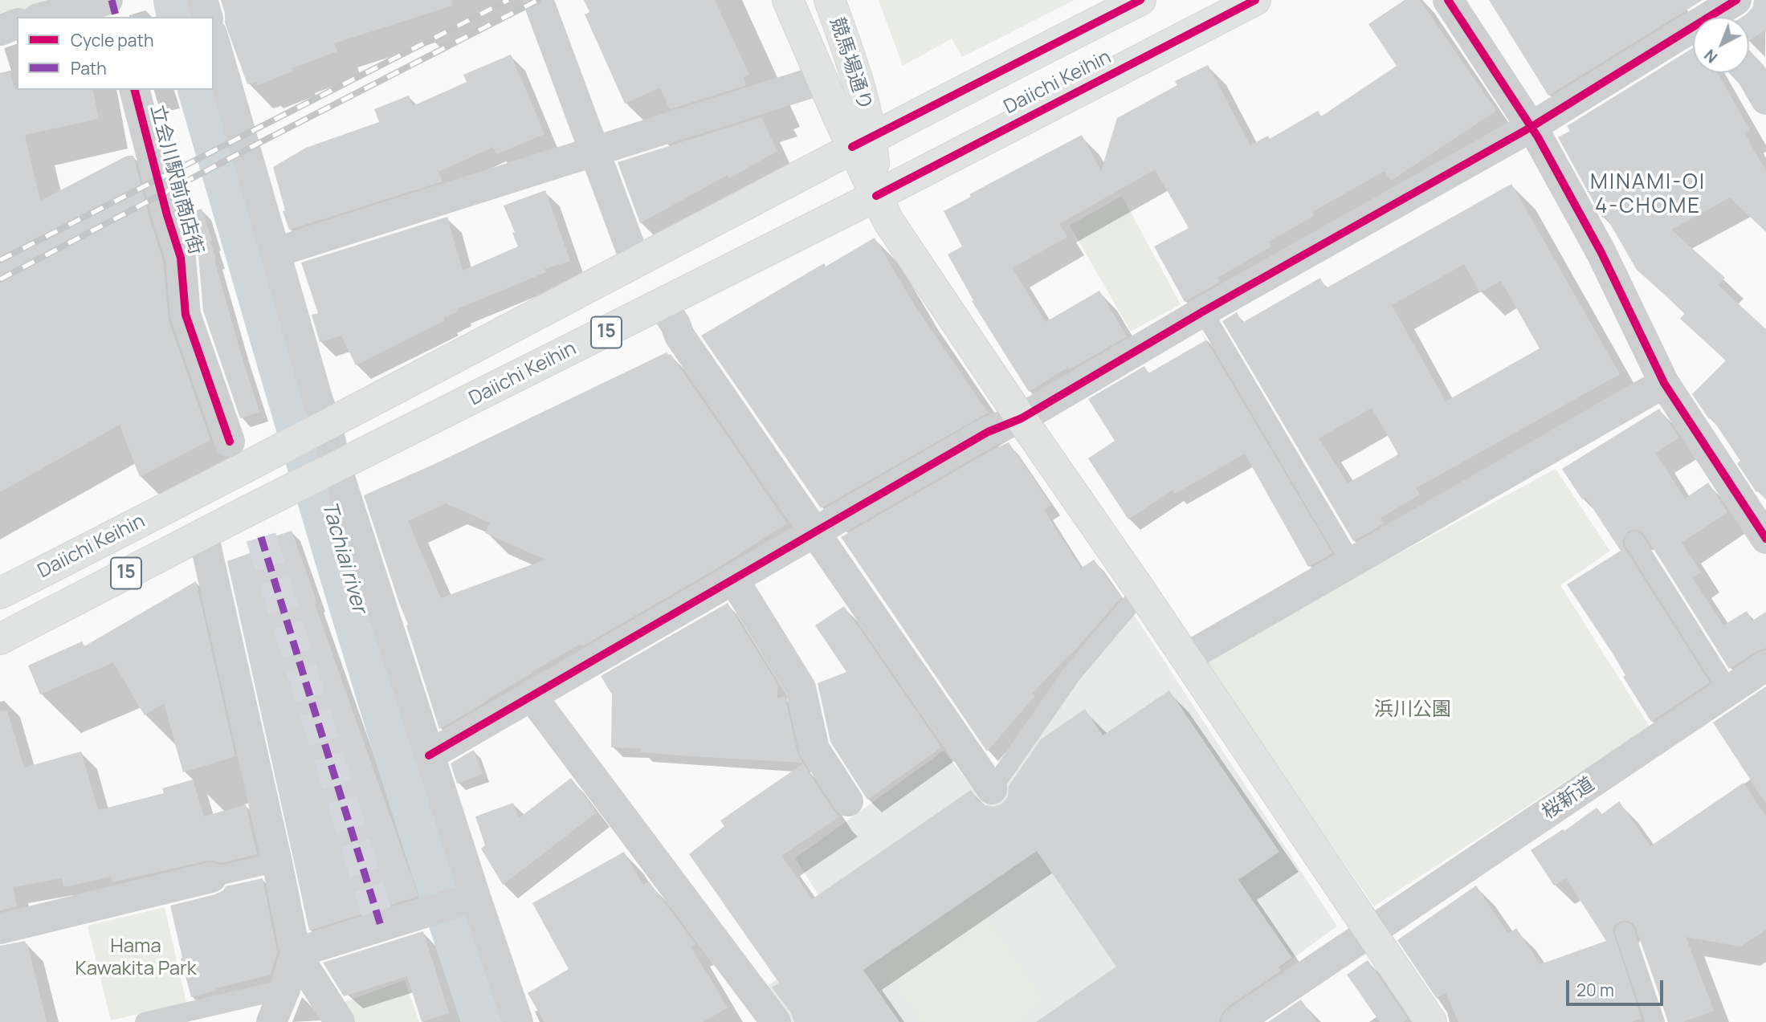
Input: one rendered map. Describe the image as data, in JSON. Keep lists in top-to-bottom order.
{
  "streets": {
    "main road": ["競馬場通り", "Daiichi Keihin", "15"],
    "street": ["立会川駅前商店街", "桜新道"]
  },
  "crossings": [
    ["競馬場通り", "Daiichi Keihin"]
  ],
  "districts": ["MINAMI-OI 4-CHOME"],
  "water": ["Tachiai river"],
  "parks": ["浜川公園", "Hama Kawakita Park"],
  "legend": ["Cycle path", "Path"],
  "scale_bar": "20 m",
  "north": "bottom left"
}
